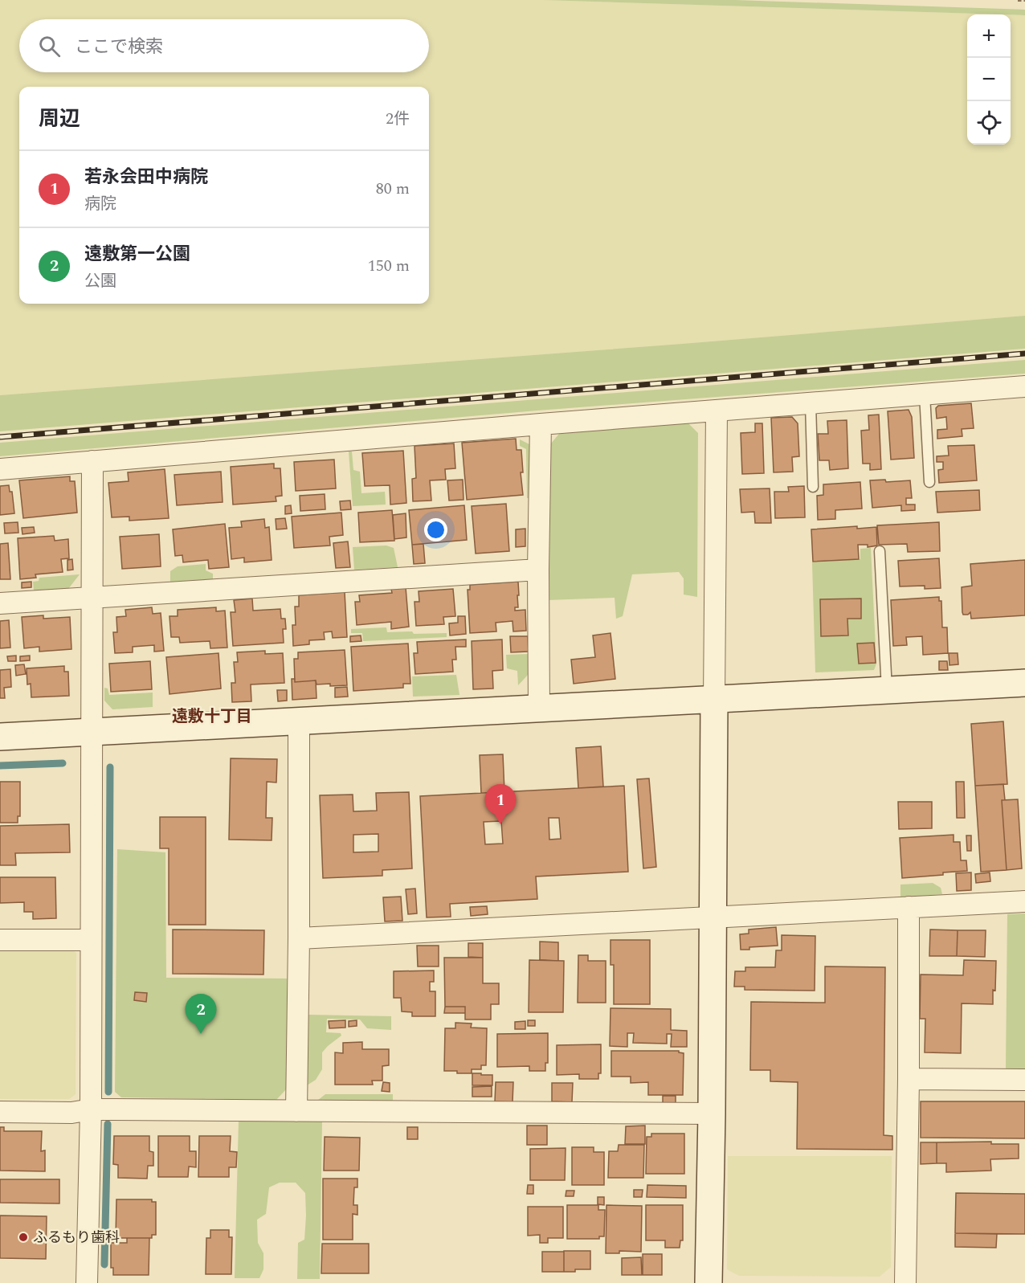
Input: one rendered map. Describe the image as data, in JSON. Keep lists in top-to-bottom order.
{
  "districts": ["遠敷十丁目"],
  "places": ["ふるもり歯科"],
  "page": {
    "map_buttons": ["+", "−"],
    "search": "ここで検索",
    "heading": ["周辺", "2件"],
    "list": [
      {
        "mark": "1",
        "name": "若永会田中病院",
        "note": "病院",
        "value": "80 m"
      },
      {
        "mark": "2",
        "name": "遠敷第一公園",
        "note": "公園",
        "value": "150 m"
      }
    ],
    "pins": ["1", "2"]
  }
}
